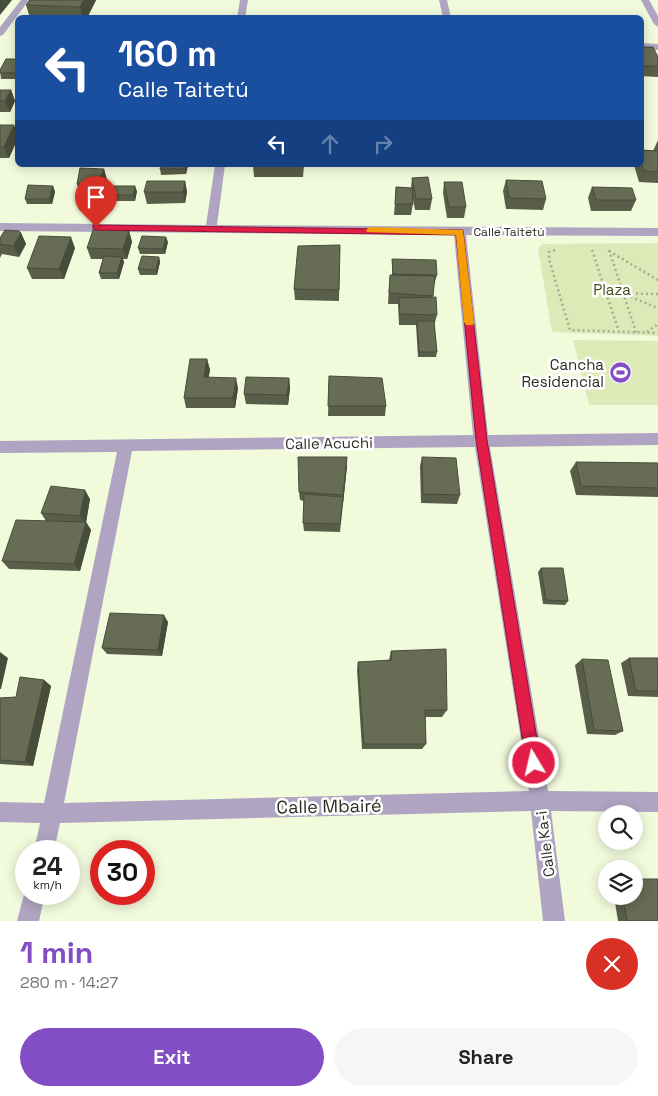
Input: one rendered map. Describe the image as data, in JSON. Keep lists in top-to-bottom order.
{
  "streets": {
    "street": [
      "Calle Taitetú",
      "Calle Acuchi",
      "Calle Mbairé",
      "Calle Ka-i"
    ]
  },
  "crossings": [
    ["Calle Taitetú", "Calle Ka-i"],
    ["Calle Acuchi", "Calle Ka-i"],
    ["Calle Mbairé", "Calle Ka-i"]
  ],
  "parks": ["Plaza"],
  "places": {
    "sports": ["Cancha Residencial"]
  },
  "page": {
    "turn": ["160 m", "Calle Taitetú"],
    "speed": "24 km/h",
    "limit": "30",
    "heading": ["1 min", "280 m · 14:27"],
    "buttons": ["Exit", "Share"]
  }
}
